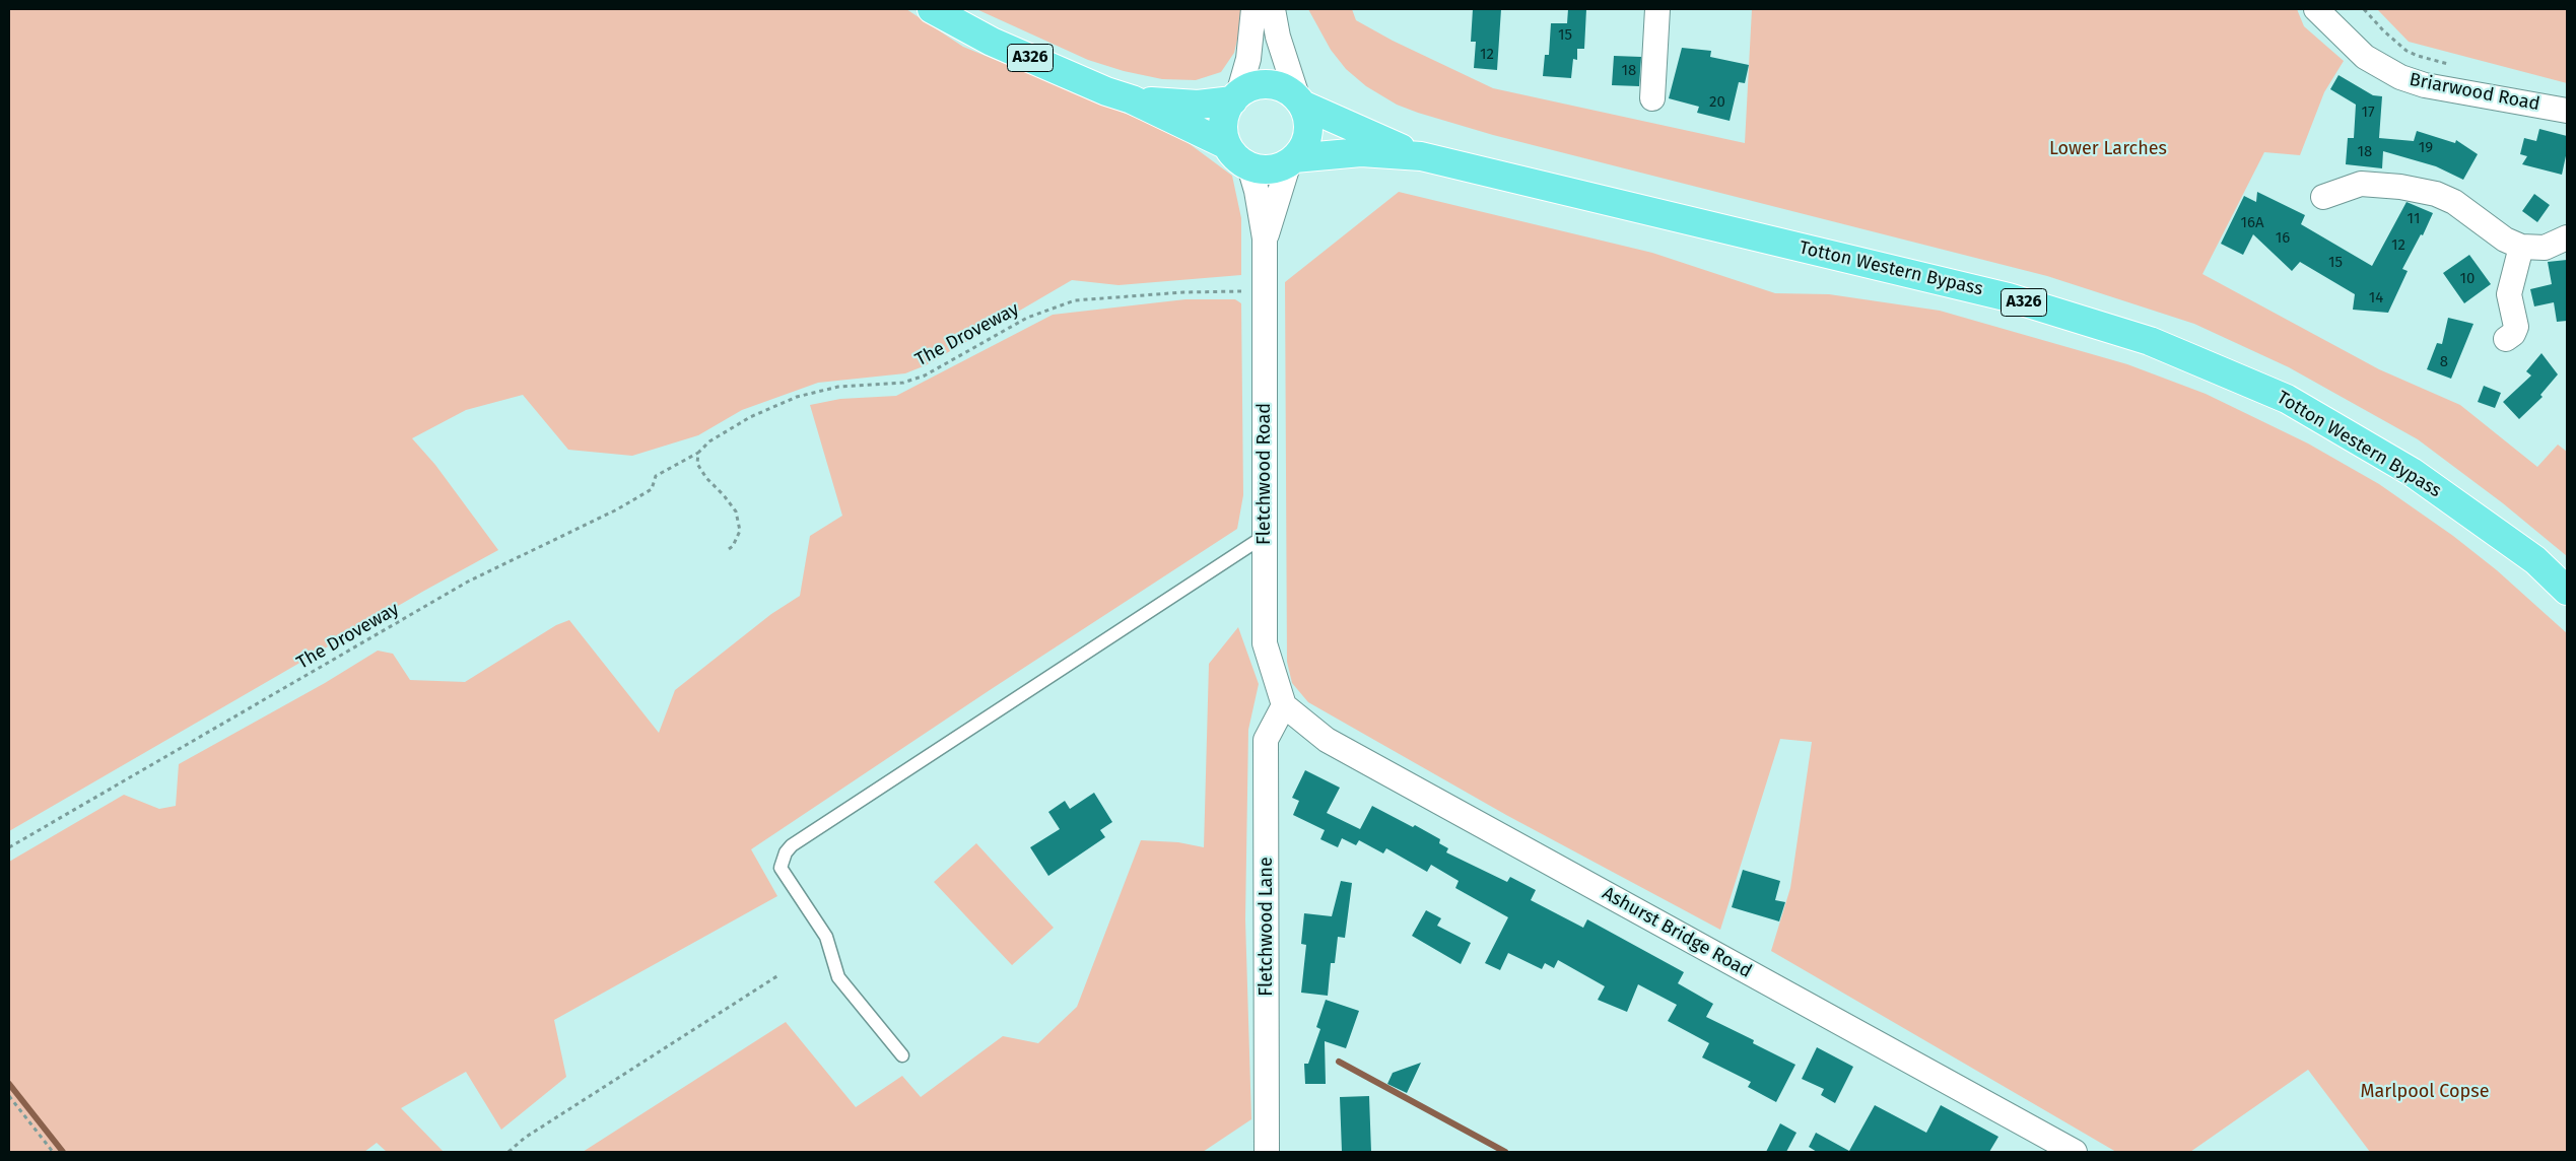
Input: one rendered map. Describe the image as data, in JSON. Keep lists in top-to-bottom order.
{
  "streets": {
    "main road": ["A326", "Totton Western Bypass"],
    "street": [
      "Briarwood Road",
      "Fletchwood Road",
      "Fletchwood Lane",
      "Ashurst Bridge Road"
    ],
    "path": ["The Droveway"]
  },
  "crossings": [
    ["A326", "Totton Western Bypass"],
    ["A326", "Fletchwood Road"],
    ["Totton Western Bypass", "Fletchwood Road"],
    ["The Droveway", "Fletchwood Road"],
    ["Fletchwood Road", "Fletchwood Lane"],
    ["Fletchwood Road", "Ashurst Bridge Road"],
    ["Fletchwood Lane", "Ashurst Bridge Road"]
  ],
  "parks": ["Lower Larches", "Marlpool Copse"],
  "house_numbers": [
    "15",
    "12",
    "18",
    "20",
    "17",
    "19",
    "18",
    "11",
    "16A",
    "16",
    "12",
    "15",
    "10",
    "14",
    "8"
  ]
}
